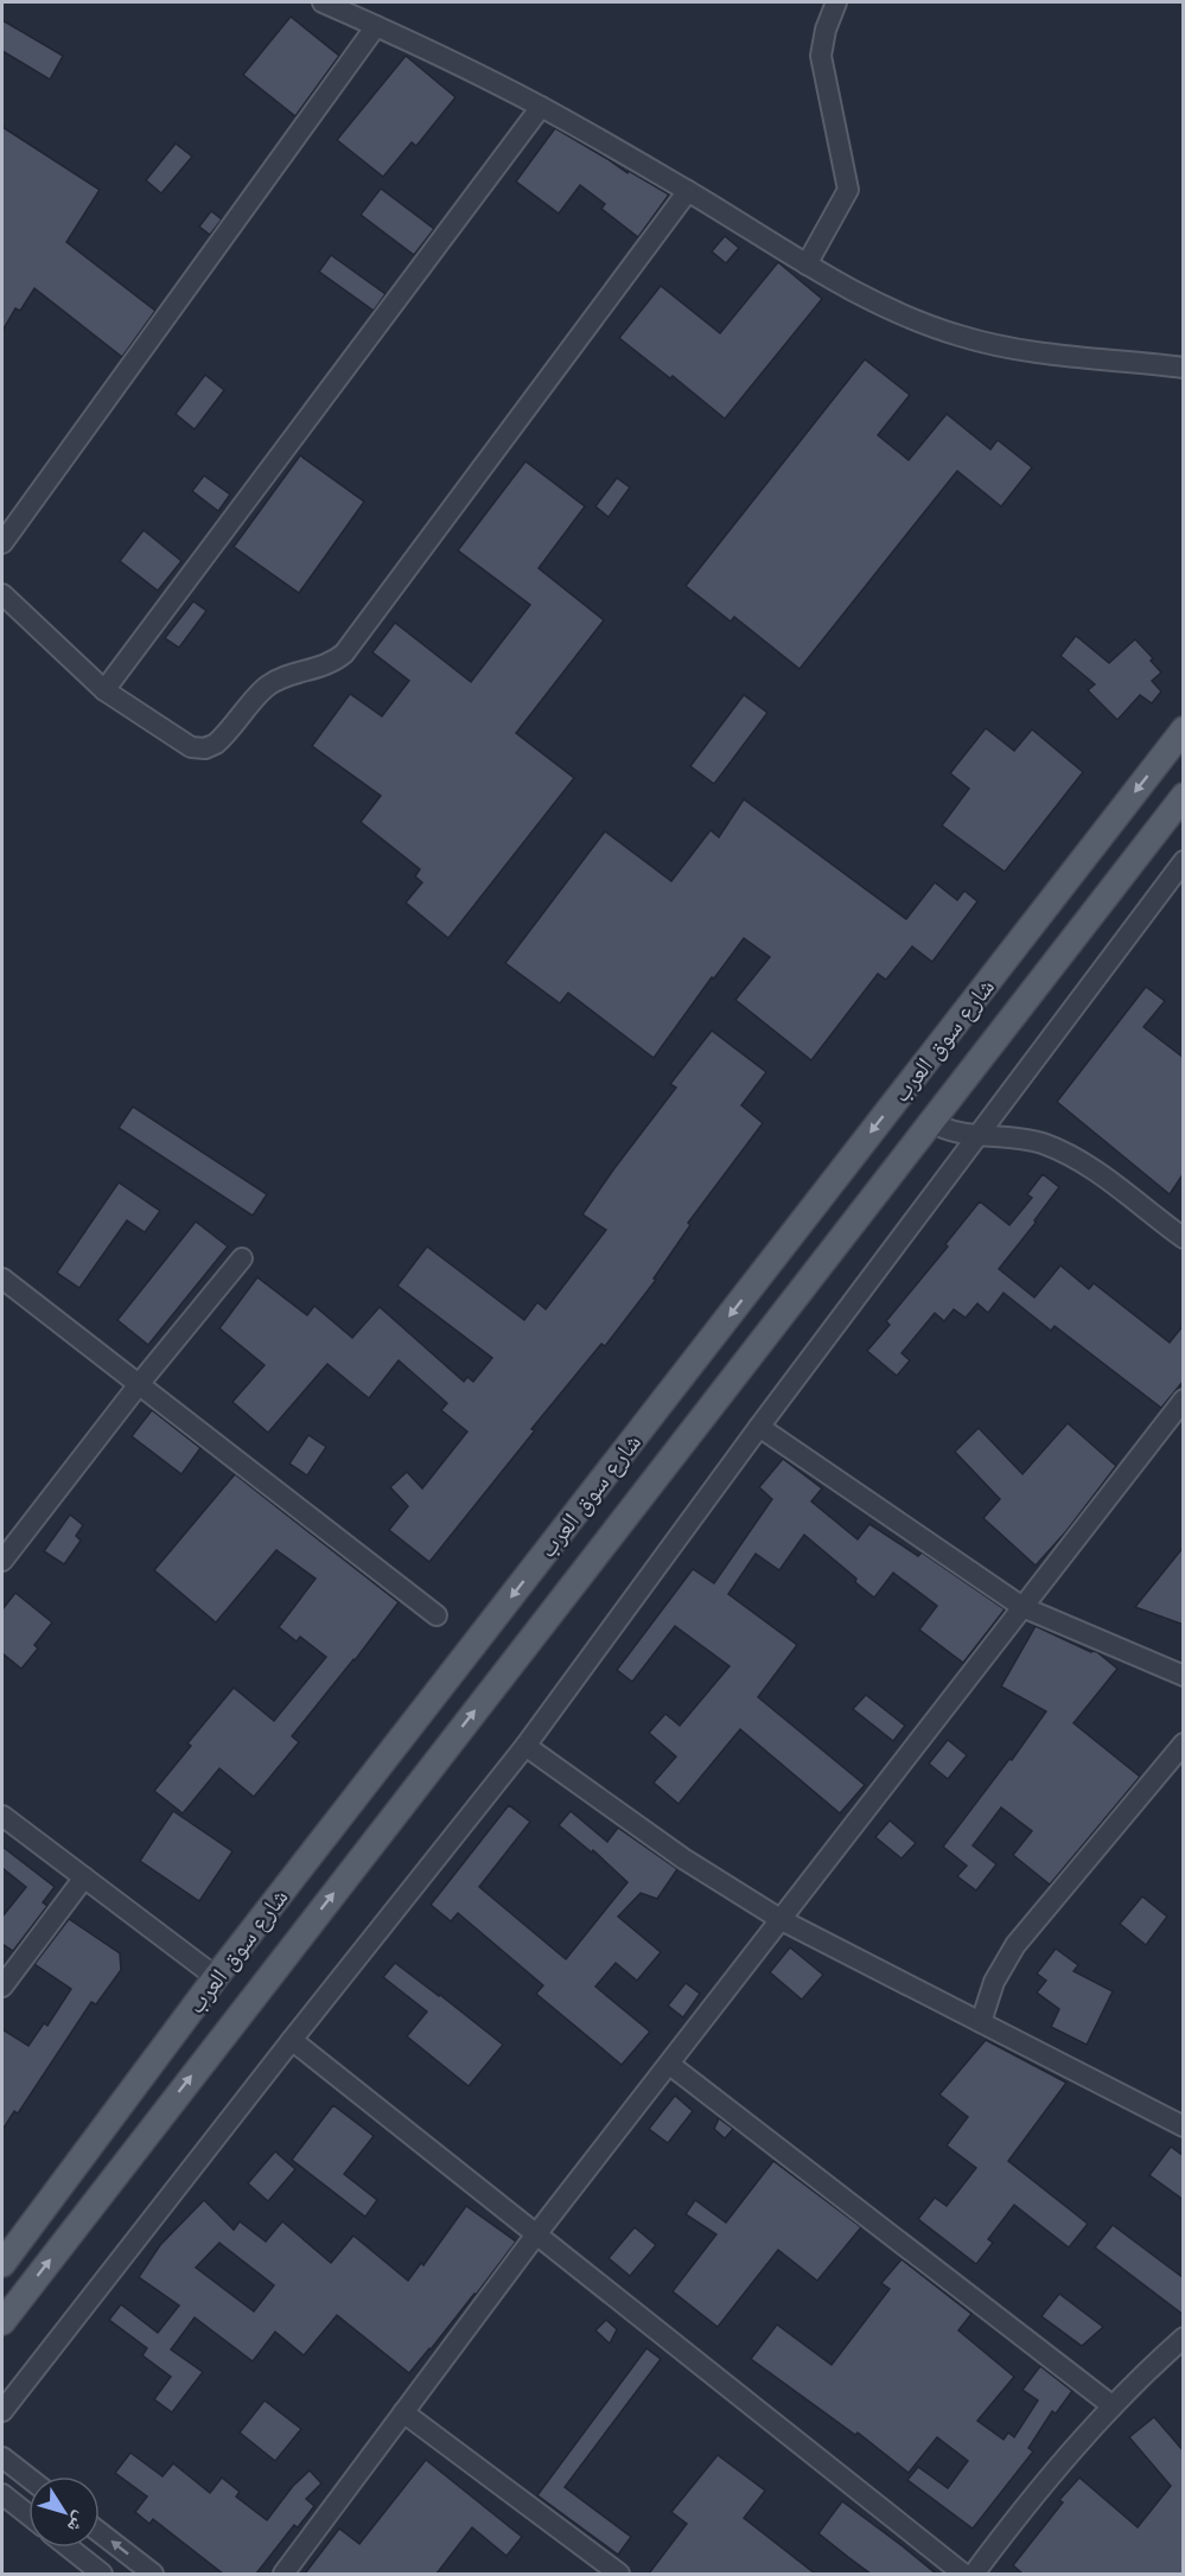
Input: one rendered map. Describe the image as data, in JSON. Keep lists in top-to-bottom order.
{
  "streets": {
    "main road": ["شارع سوق العرب"]
  },
  "north": "bottom right"
}
